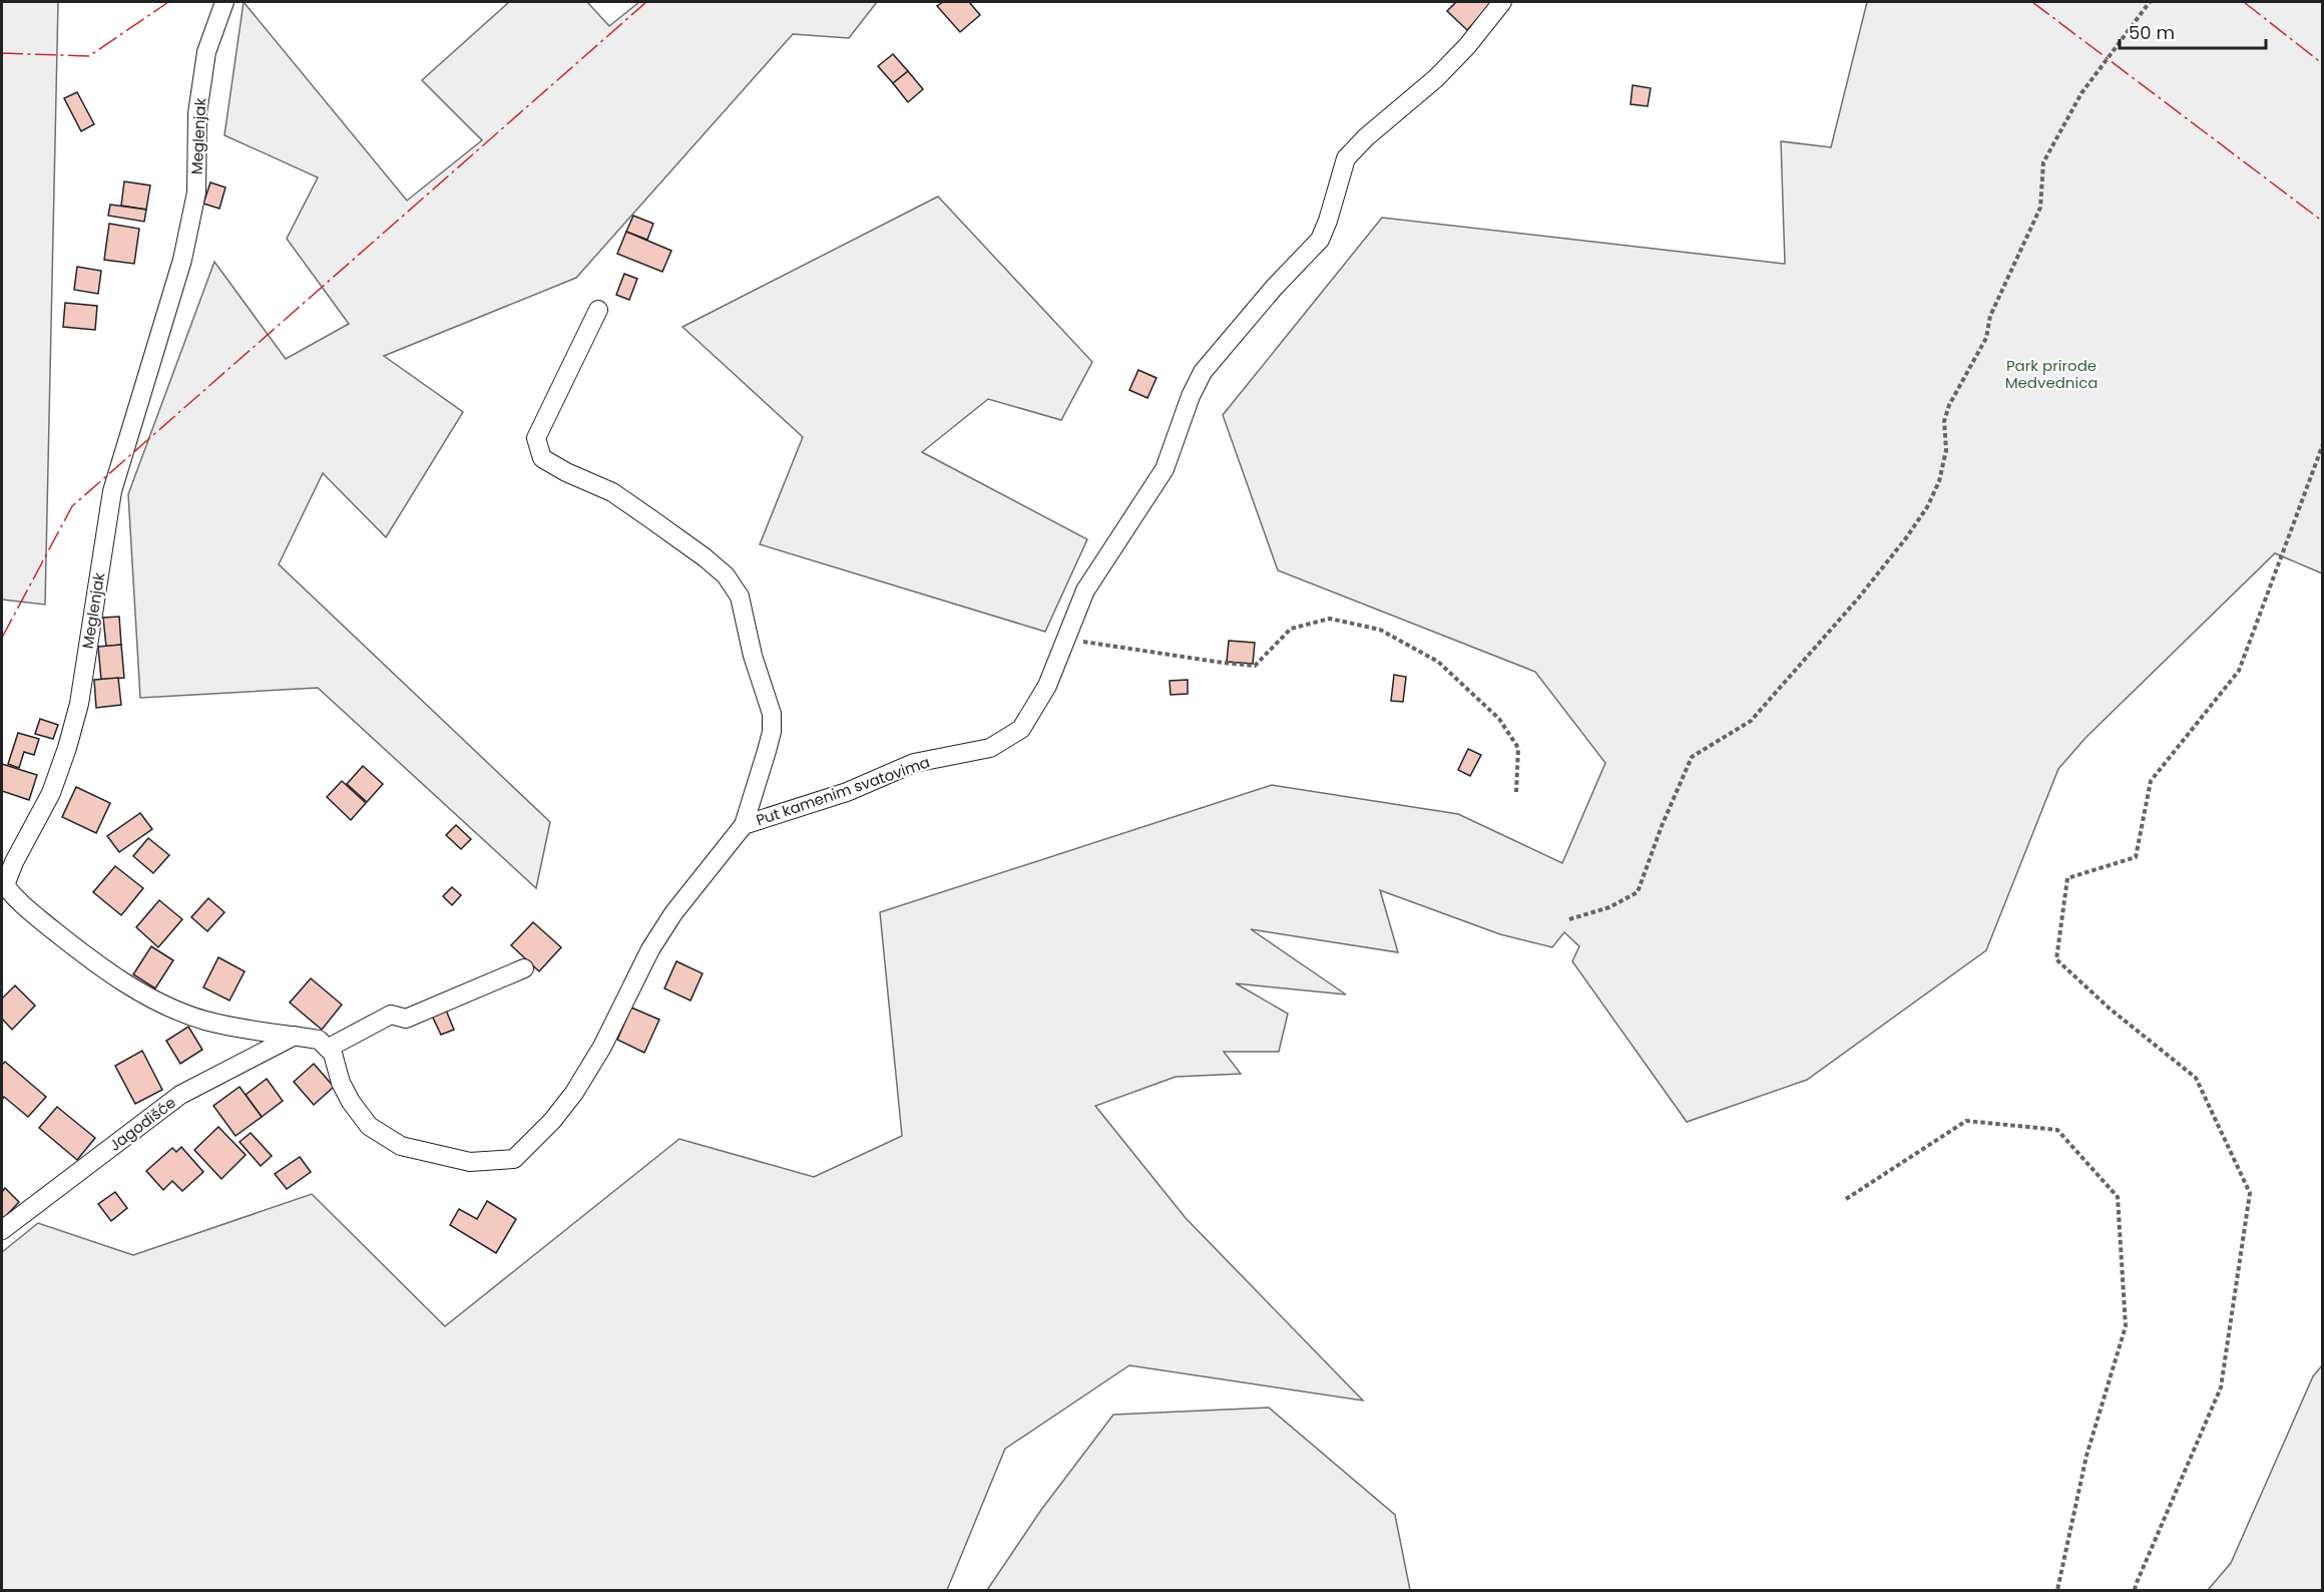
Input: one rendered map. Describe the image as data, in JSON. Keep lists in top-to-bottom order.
{
  "streets": {
    "street": ["Meglenjak", "Put kamenim svatovima", "Jagodišće"]
  },
  "crossings": [
    ["Meglenjak", "Jagodišće"]
  ],
  "parks": ["Park prirode Medvednica"],
  "scale_bar": "50 m"
}
